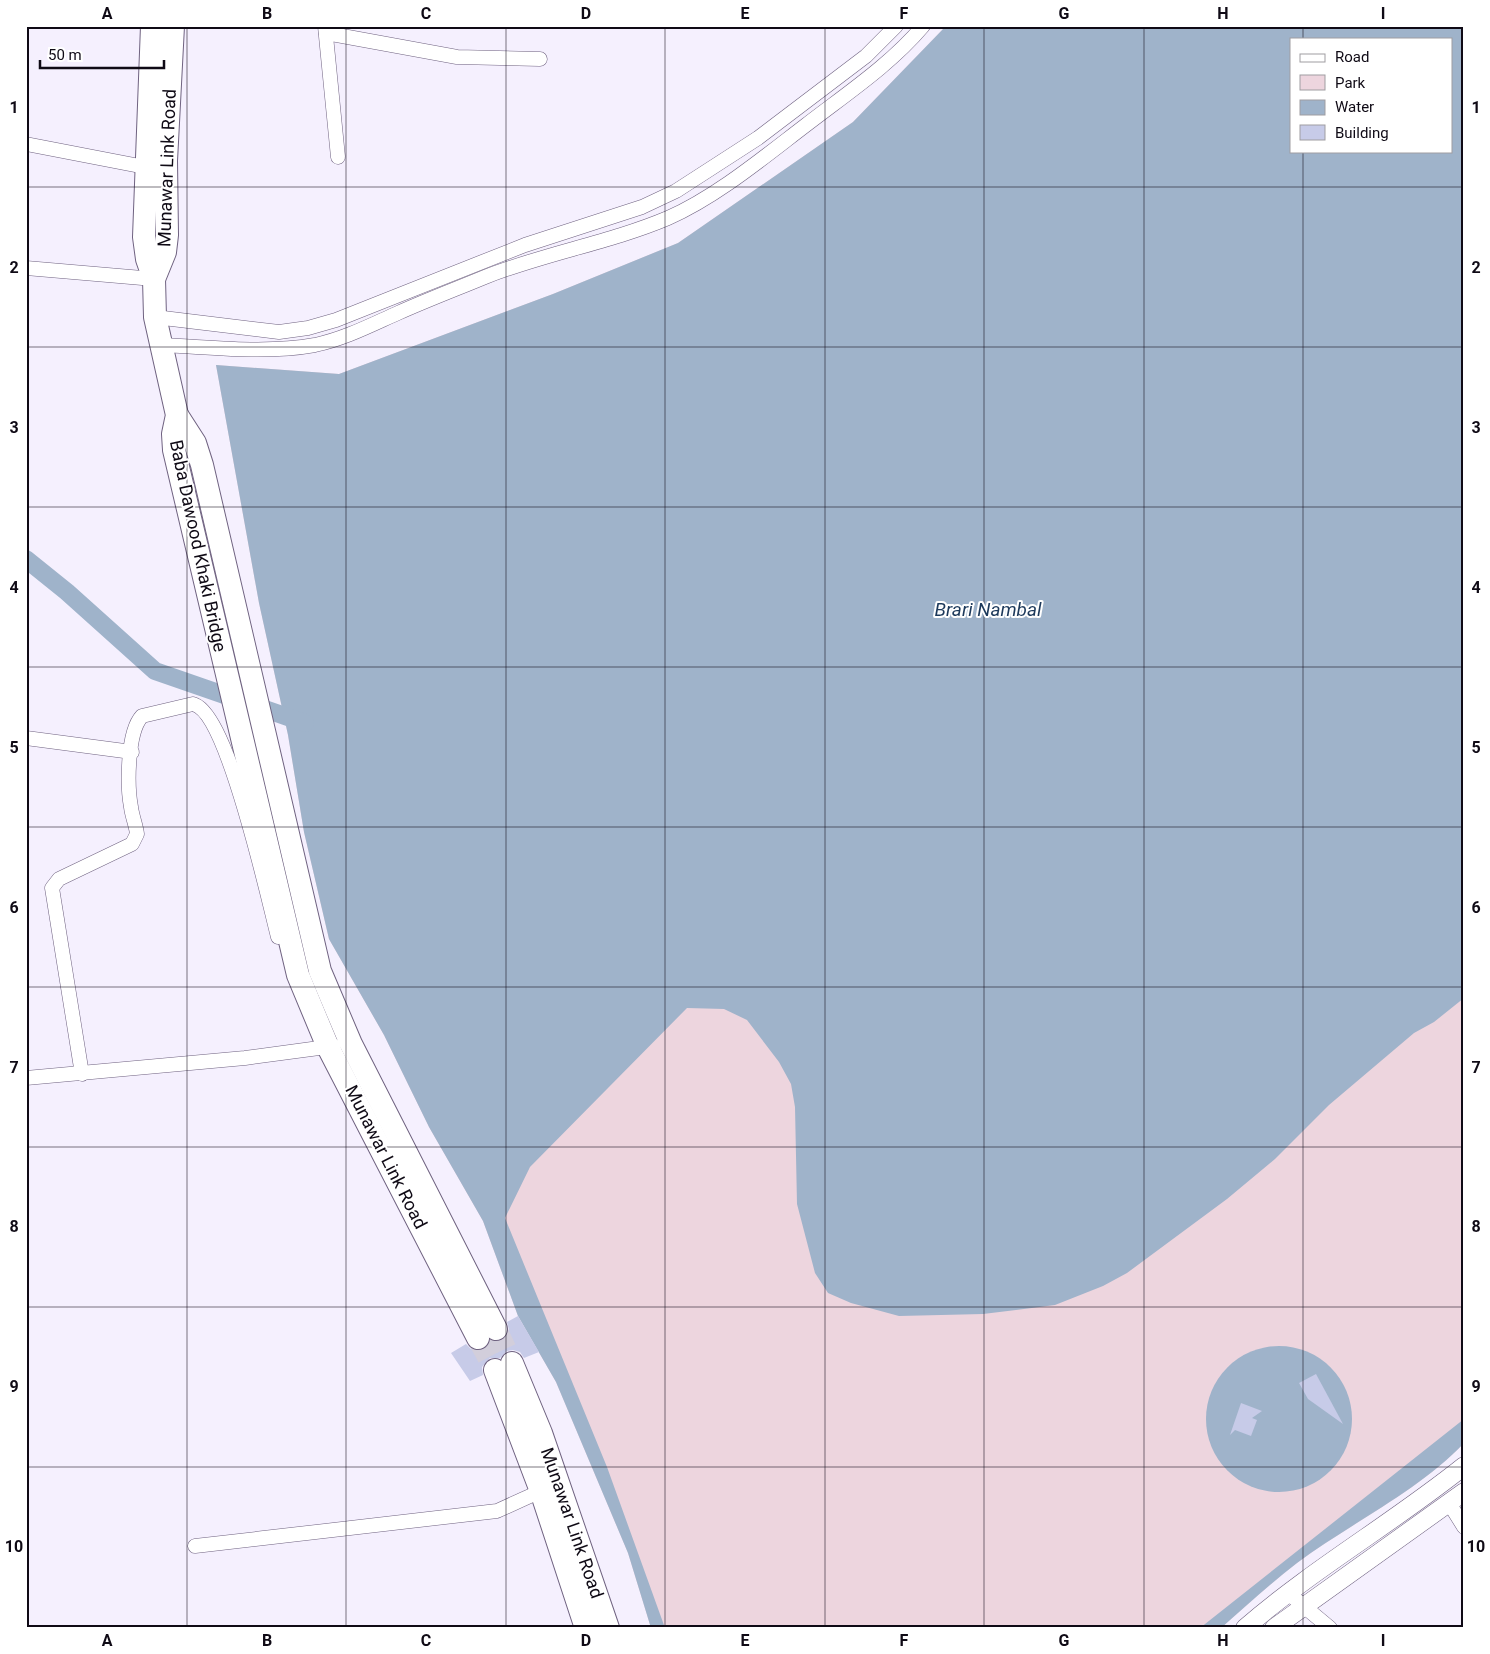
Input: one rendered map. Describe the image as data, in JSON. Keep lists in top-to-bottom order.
{
  "streets": {
    "main road": ["Munawar Link Road", "Baba Dawood Khaki Bridge"]
  },
  "crossings": [
    ["Munawar Link Road", "Baba Dawood Khaki Bridge"]
  ],
  "water": ["Brari Nambal"],
  "legend": [
    "Road",
    "Park",
    "Water",
    "Building"
  ],
  "scale_bar": "50 m",
  "grid": {
    "columns": [
      "A",
      "B",
      "C",
      "D",
      "E",
      "F",
      "G",
      "H",
      "I"
    ],
    "rows": [
      "1",
      "2",
      "3",
      "4",
      "5",
      "6",
      "7",
      "8",
      "9",
      "10"
    ]
  }
}
